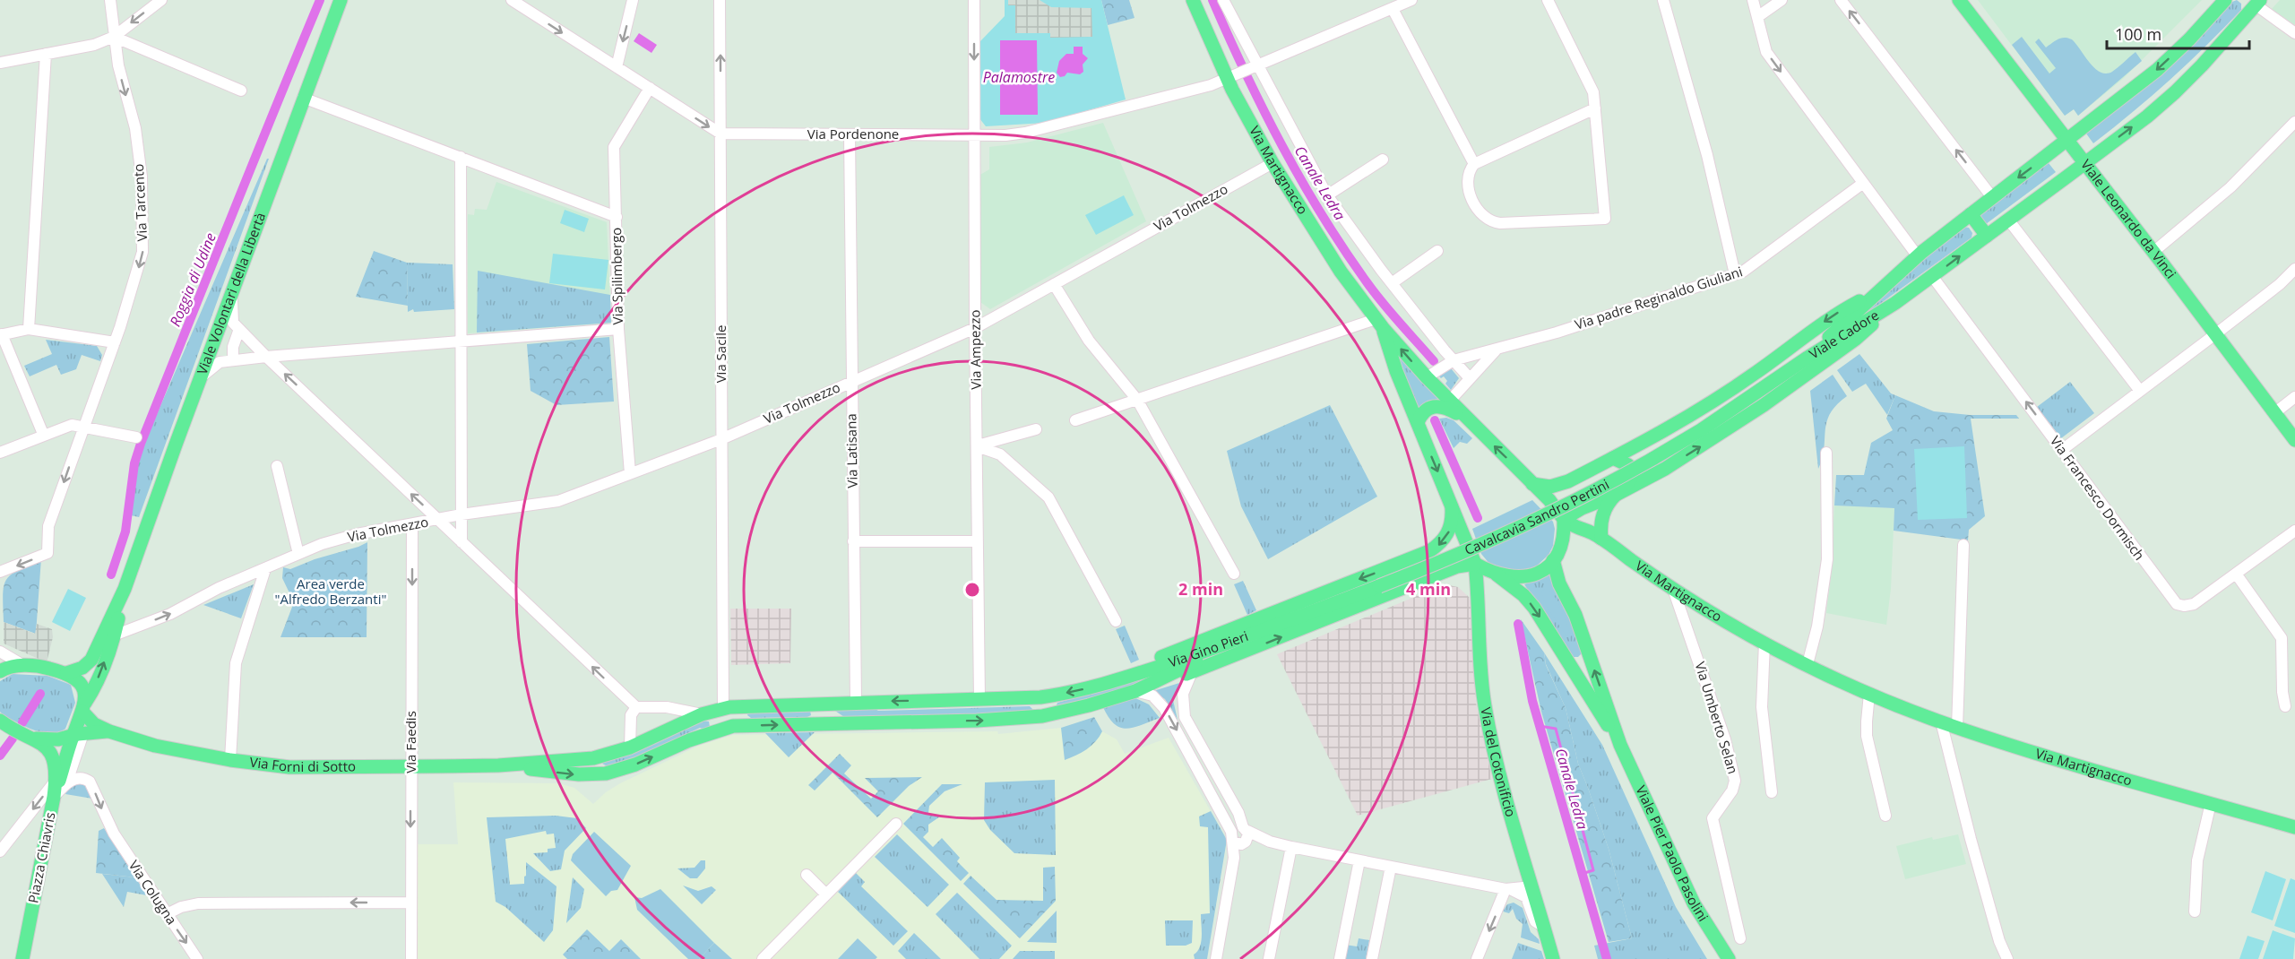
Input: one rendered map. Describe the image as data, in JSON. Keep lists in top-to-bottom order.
{
  "streets": {
    "main road": [
      "Via Martignacco",
      "Viale Leonardo da Vinci",
      "Viale Volontari della Libertà",
      "Viale Cadore",
      "Cavalcavia Sandro Pertini",
      "Via Gino Pieri",
      "Via del Cotonificio",
      "Via Forni di Sotto",
      "Viale Pier Paolo Pasolini",
      "Piazza Chiavris"
    ],
    "street": [
      "Via Pordenone",
      "Via Tarcento",
      "Via Tolmezzo",
      "Via Spilimbergo",
      "Via padre Reginaldo Giuliani",
      "Via Ampezzo",
      "Via Sacile",
      "Via Latisana",
      "Via Francesco Dormisch",
      "Via Umberto Selan",
      "Via Faedis",
      "Via Colugna"
    ]
  },
  "crossings": [
    ["Via Pordenone", "Via Martignacco"],
    ["Via Pordenone", "Via Ampezzo"],
    ["Via Pordenone", "Via Sacile"],
    ["Via Pordenone", "Via Latisana"],
    ["Via Martignacco", "Via Tolmezzo"],
    ["Via Martignacco", "Via padre Reginaldo Giuliani"],
    ["Via Martignacco", "Via Umberto Selan"],
    ["Via Martignacco", "Via del Cotonificio"],
    ["Via Tolmezzo", "Via Spilimbergo"],
    ["Via Tolmezzo", "Viale Volontari della Libertà"],
    ["Via Tolmezzo", "Via Ampezzo"],
    ["Via Tolmezzo", "Via Sacile"],
    ["Via Tolmezzo", "Via Latisana"],
    ["Via Tolmezzo", "Via Faedis"],
    ["Via Tolmezzo", "Piazza Chiavris"],
    ["Viale Leonardo da Vinci", "Viale Cadore"],
    ["Viale Volontari della Libertà", "Piazza Chiavris"],
    ["Viale Cadore", "Via Francesco Dormisch"],
    ["Viale Cadore", "Cavalcavia Sandro Pertini"],
    ["Via Ampezzo", "Via Gino Pieri"],
    ["Via Sacile", "Via Gino Pieri"],
    ["Via Sacile", "Via Forni di Sotto"],
    ["Via Latisana", "Via Gino Pieri"],
    ["Cavalcavia Sandro Pertini", "Via Gino Pieri"],
    ["Via Gino Pieri", "Via Forni di Sotto"],
    ["Via Faedis", "Via Forni di Sotto"],
    ["Via Forni di Sotto", "Piazza Chiavris"],
    ["Piazza Chiavris", "Via Colugna"]
  ],
  "one_way": ["Via Tarcento", "Via Faedis", "Via Colugna"],
  "water": ["Palamostre", "Canale Ledra", "Roggia di Udine"],
  "parks": ["Area verde \"Alfredo Berzanti\""],
  "scale_bar": "100 m",
  "rings": ["2 min", "4 min"]
}
